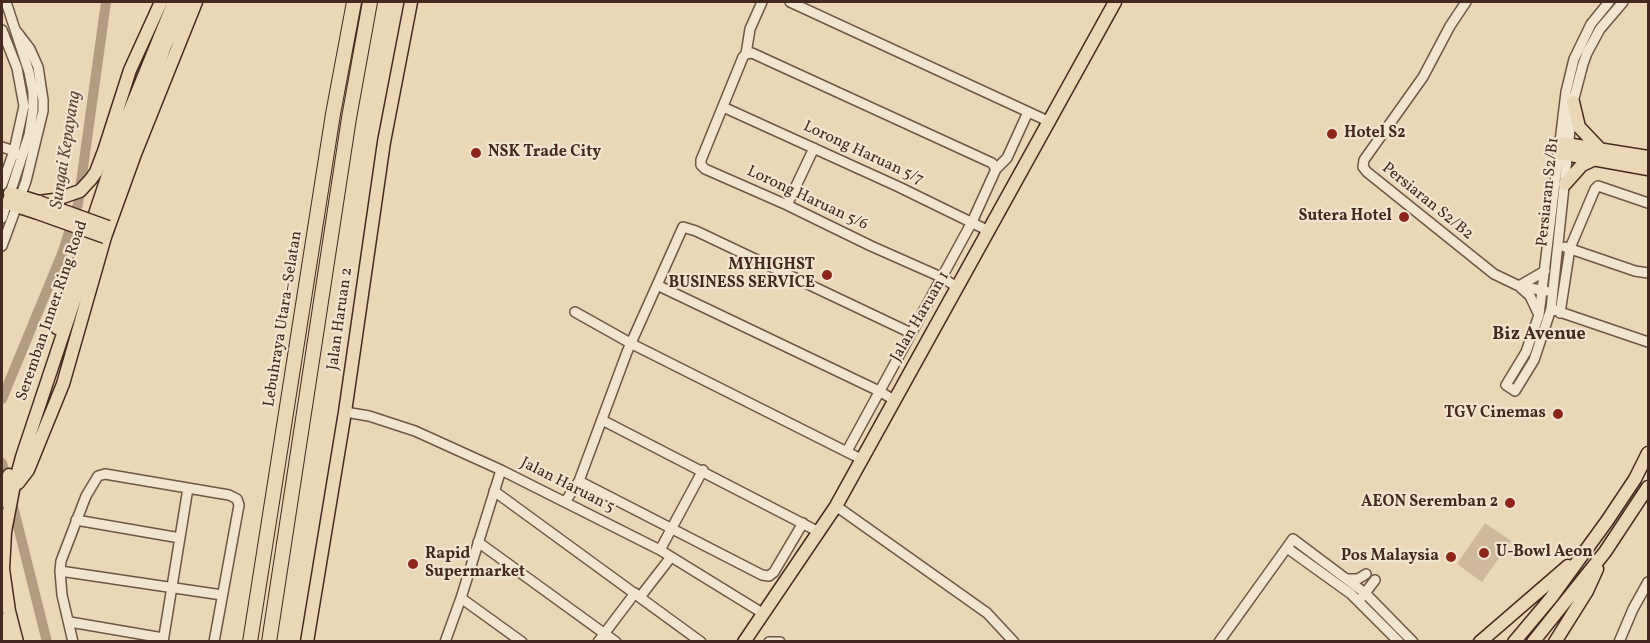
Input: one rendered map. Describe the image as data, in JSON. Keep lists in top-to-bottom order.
{
  "streets": {
    "highway": ["Lebuhraya Utara–Selatan"],
    "main road": ["Seremban Inner Ring Road", "Jalan Haruan 1", "Jalan Haruan 2"],
    "street": [
      "Lorong Haruan 5/7",
      "Persiaran S2/B1",
      "Lorong Haruan 5/6",
      "Persiaran S2/B2",
      "Jalan Haruan 5"
    ]
  },
  "crossings": [
    ["Lorong Haruan 5/7", "Lorong Haruan 5/6"],
    ["Lorong Haruan 5/7", "Jalan Haruan 1"],
    ["Persiaran S2/B1", "Persiaran S2/B2"],
    ["Lorong Haruan 5/6", "Jalan Haruan 1"],
    ["Jalan Haruan 1", "Jalan Haruan 5"],
    ["Jalan Haruan 2", "Jalan Haruan 5"]
  ],
  "districts": ["Biz Avenue"],
  "water": ["Sungai Kepayang"],
  "places": [
    "Hotel S2",
    "NSK Trade City",
    "Sutera Hotel",
    "MYHIGHST BUSINESS SERVICE",
    "TGV Cinemas",
    "AEON Seremban 2",
    "U-Bowl Aeon",
    "Pos Malaysia",
    "Rapid Supermarket"
  ]
}
